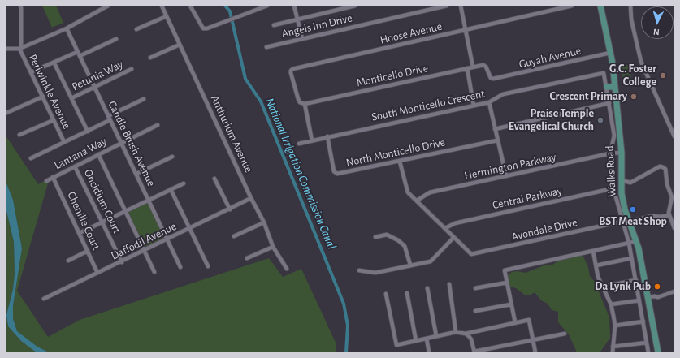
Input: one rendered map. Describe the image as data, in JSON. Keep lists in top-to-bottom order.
{
  "streets": {
    "main road": ["Walks Road"],
    "street": [
      "Angels Inn Drive",
      "Hoose Avenue",
      "Guyah Avenue",
      "Petunia Way",
      "Monticello Drive",
      "Periwinkle Avenue",
      "South Monticello Crescent",
      "Anthurium Avenue",
      "Candle Brush Avenue",
      "North Monticello Drive",
      "Lantana Way",
      "Hermington Parkway",
      "Central Parkway",
      "Oncidium Court",
      "Chenille Court",
      "Avondale Drive",
      "Daffodil Avenue"
    ]
  },
  "crossings": [
    ["Hoose Avenue", "Monticello Drive"],
    ["Guyah Avenue", "Monticello Drive"],
    ["Guyah Avenue", "Walks Road"],
    ["Petunia Way", "Candle Brush Avenue"],
    ["South Monticello Crescent", "North Monticello Drive"],
    ["Anthurium Avenue", "Daffodil Avenue"],
    ["Candle Brush Avenue", "Lantana Way"],
    ["Candle Brush Avenue", "Daffodil Avenue"],
    ["Lantana Way", "Oncidium Court"],
    ["Lantana Way", "Chenille Court"],
    ["Hermington Parkway", "Walks Road"],
    ["Oncidium Court", "Daffodil Avenue"],
    ["Chenille Court", "Daffodil Avenue"]
  ],
  "water": ["National Irrigation Commission Canal"],
  "places": [
    "G.C. Foster College",
    "Crescent Primary",
    "Praise Temple Evangelical Church",
    "BST Meat Shop",
    "Da Lynk Pub"
  ],
  "north": "bottom"
}
